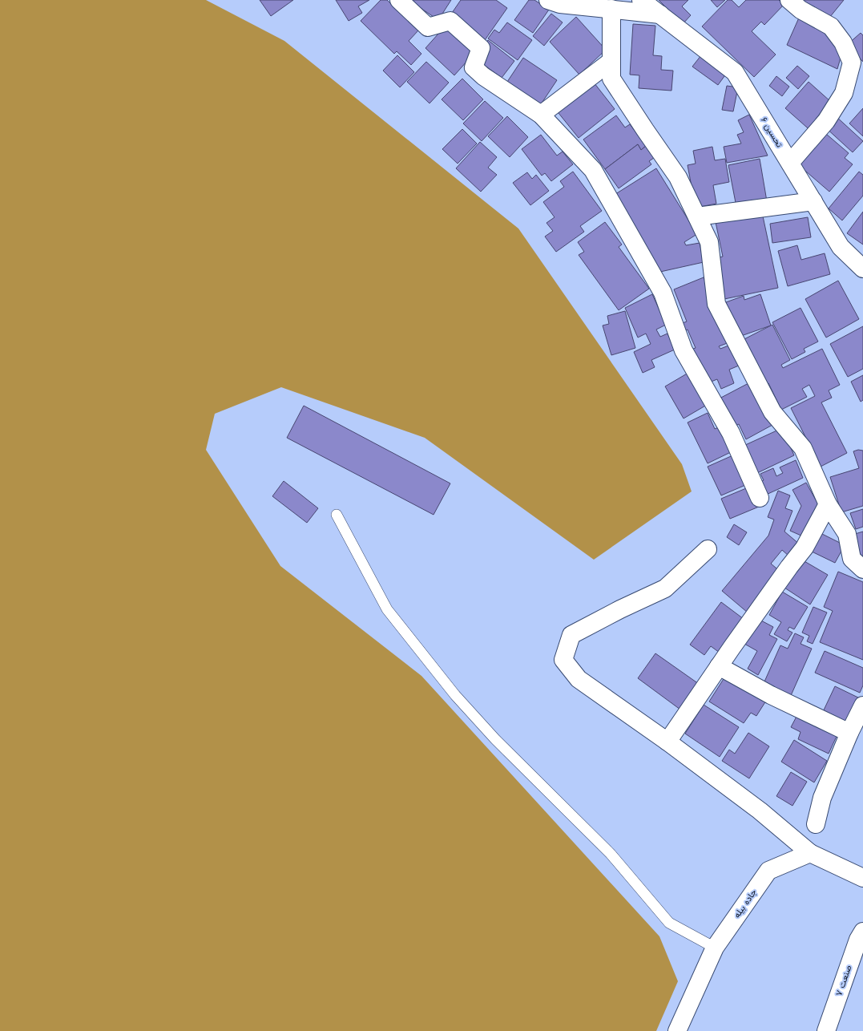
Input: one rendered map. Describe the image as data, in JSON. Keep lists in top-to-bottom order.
{
  "streets": {
    "street": ["تحسین ۶", "جاده بیله", "صنعت ۷"]
  }
}
